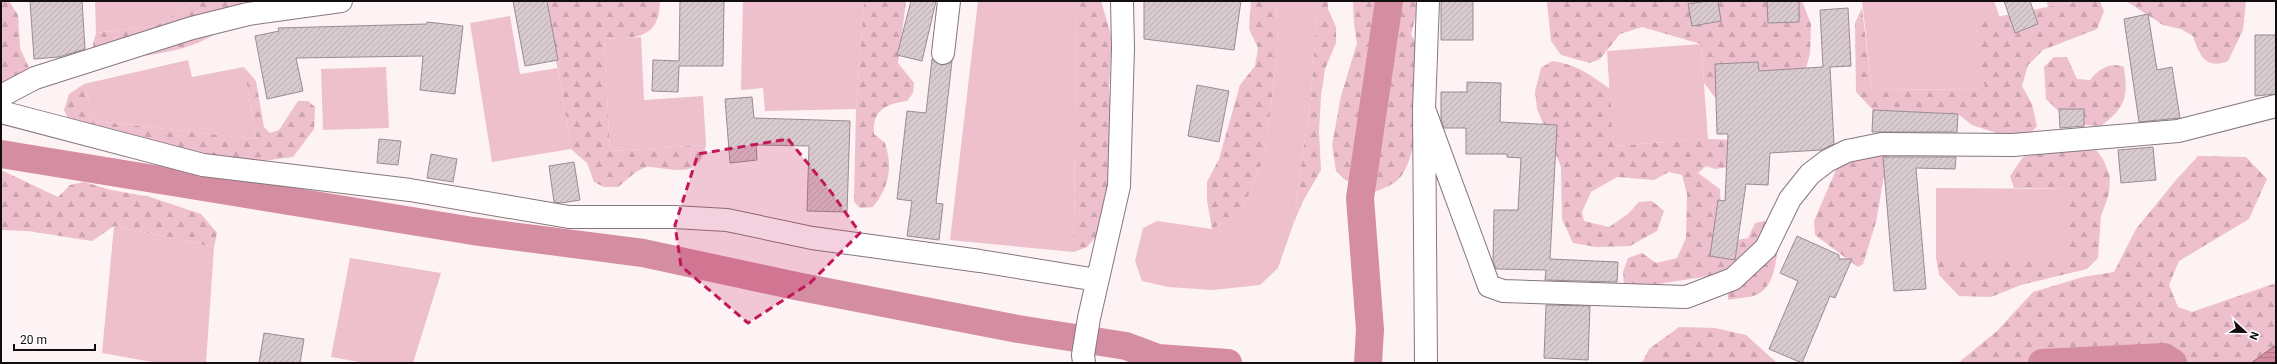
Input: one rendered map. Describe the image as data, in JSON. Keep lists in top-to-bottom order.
{
  "scale_bar": "20 m",
  "north": "right"
}
